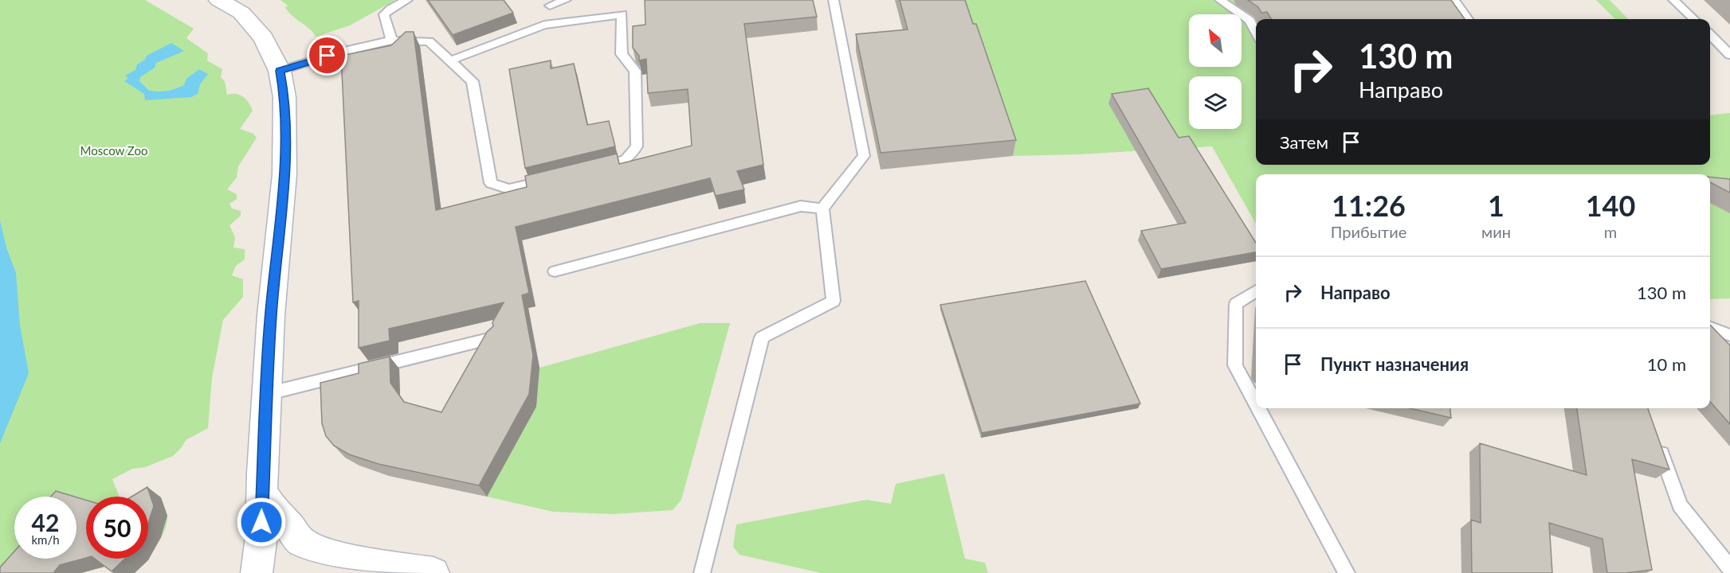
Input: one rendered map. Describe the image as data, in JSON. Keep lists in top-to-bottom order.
{
  "parks": ["Moscow Zoo"],
  "north": "top left",
  "page": {
    "turn": ["130 m", "Направо"],
    "then": "Затем",
    "eta": [
      "11:26",
      "Прибытие",
      "1",
      "мин",
      "140",
      "m"
    ],
    "list": [
      {
        "name": "Направо",
        "value": "130 m"
      },
      {
        "name": "Пункт назначения",
        "value": "10 m"
      }
    ],
    "speed": "42 km/h",
    "limit": "50"
  }
}
